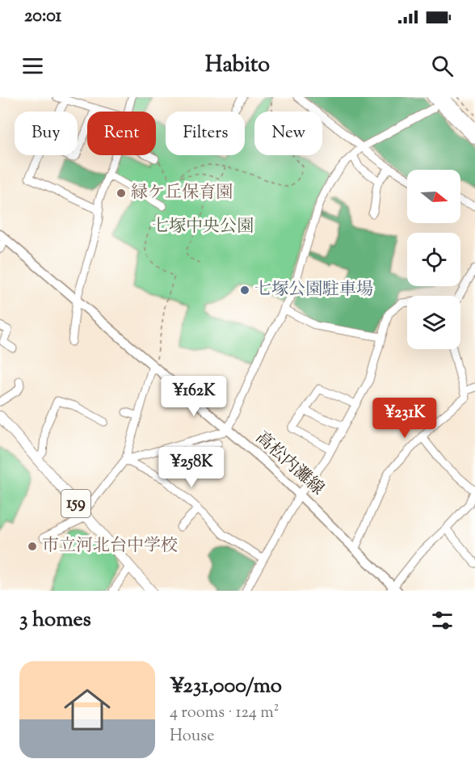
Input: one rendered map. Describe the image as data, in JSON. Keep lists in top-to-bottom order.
{
  "streets": {
    "highway": ["159"],
    "main road": ["高松内灘線"]
  },
  "parks": ["七塚中央公園"],
  "places": ["緑ケ丘保育園", "七塚公園駐車場", "市立河北台中学校"],
  "north": "right",
  "page": {
    "status": "20:01",
    "header": "Habito",
    "chip": [
      "Buy",
      "Rent",
      "Filters",
      "New"
    ],
    "price": ["¥162K", "¥231K", "¥258K"],
    "heading": "3 homes",
    "list": [
      {
        "name": "¥231,000/mo",
        "note": "4 rooms · 124 m² · House"
      }
    ]
  }
}
